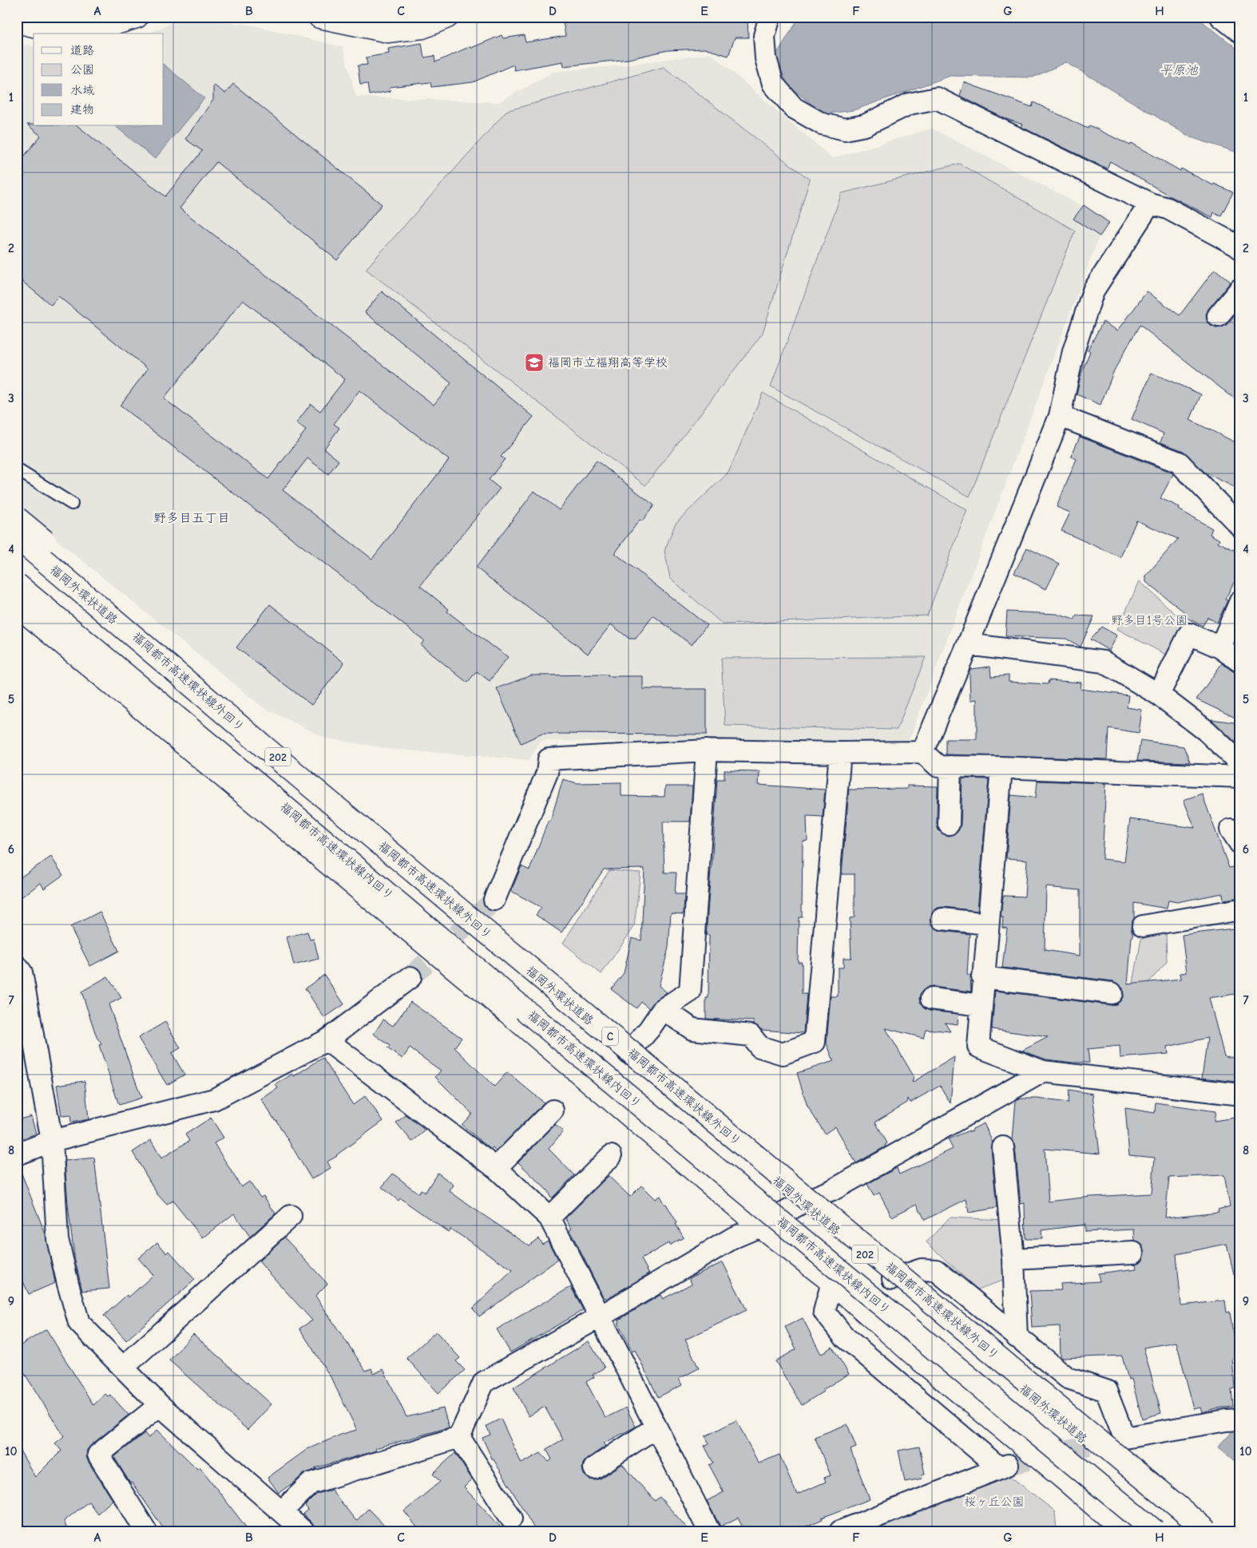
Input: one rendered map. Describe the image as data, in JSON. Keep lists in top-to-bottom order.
{
  "streets": {
    "main road": [
      "福岡外環状道路",
      "福岡都市高速環状線外回り",
      "202",
      "福岡都市高速環状線内回り",
      "C"
    ]
  },
  "crossings": [
    ["福岡外環状道路", "福岡都市高速環状線外回り"]
  ],
  "districts": ["野多目五丁目"],
  "water": ["平原池"],
  "parks": ["野多目1号公園", "桜ヶ丘公園"],
  "places": {
    "school or university": ["福岡市立福翔高等学校"]
  },
  "legend": [
    "道路",
    "公園",
    "水域",
    "建物"
  ],
  "grid": {
    "columns": [
      "A",
      "B",
      "C",
      "D",
      "E",
      "F",
      "G",
      "H"
    ],
    "rows": [
      "1",
      "2",
      "3",
      "4",
      "5",
      "6",
      "7",
      "8",
      "9",
      "10"
    ]
  }
}
